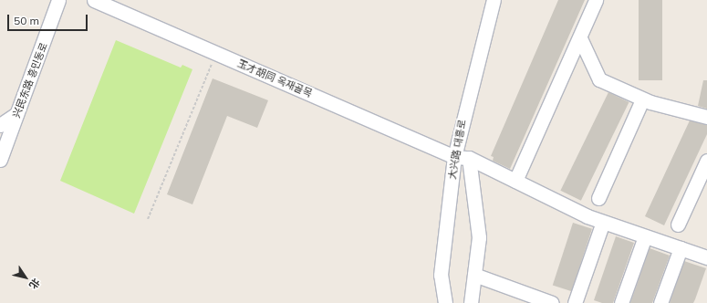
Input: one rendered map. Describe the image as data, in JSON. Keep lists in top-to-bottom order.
{
  "streets": {
    "street": ["玉才胡同 옥재골목", "兴民东路 흥민동로", "大兴路 대흥로"]
  },
  "crossings": [
    ["玉才胡同 옥재골목", "大兴路 대흥로"]
  ],
  "scale_bar": "50 m",
  "north": "bottom right"
}
